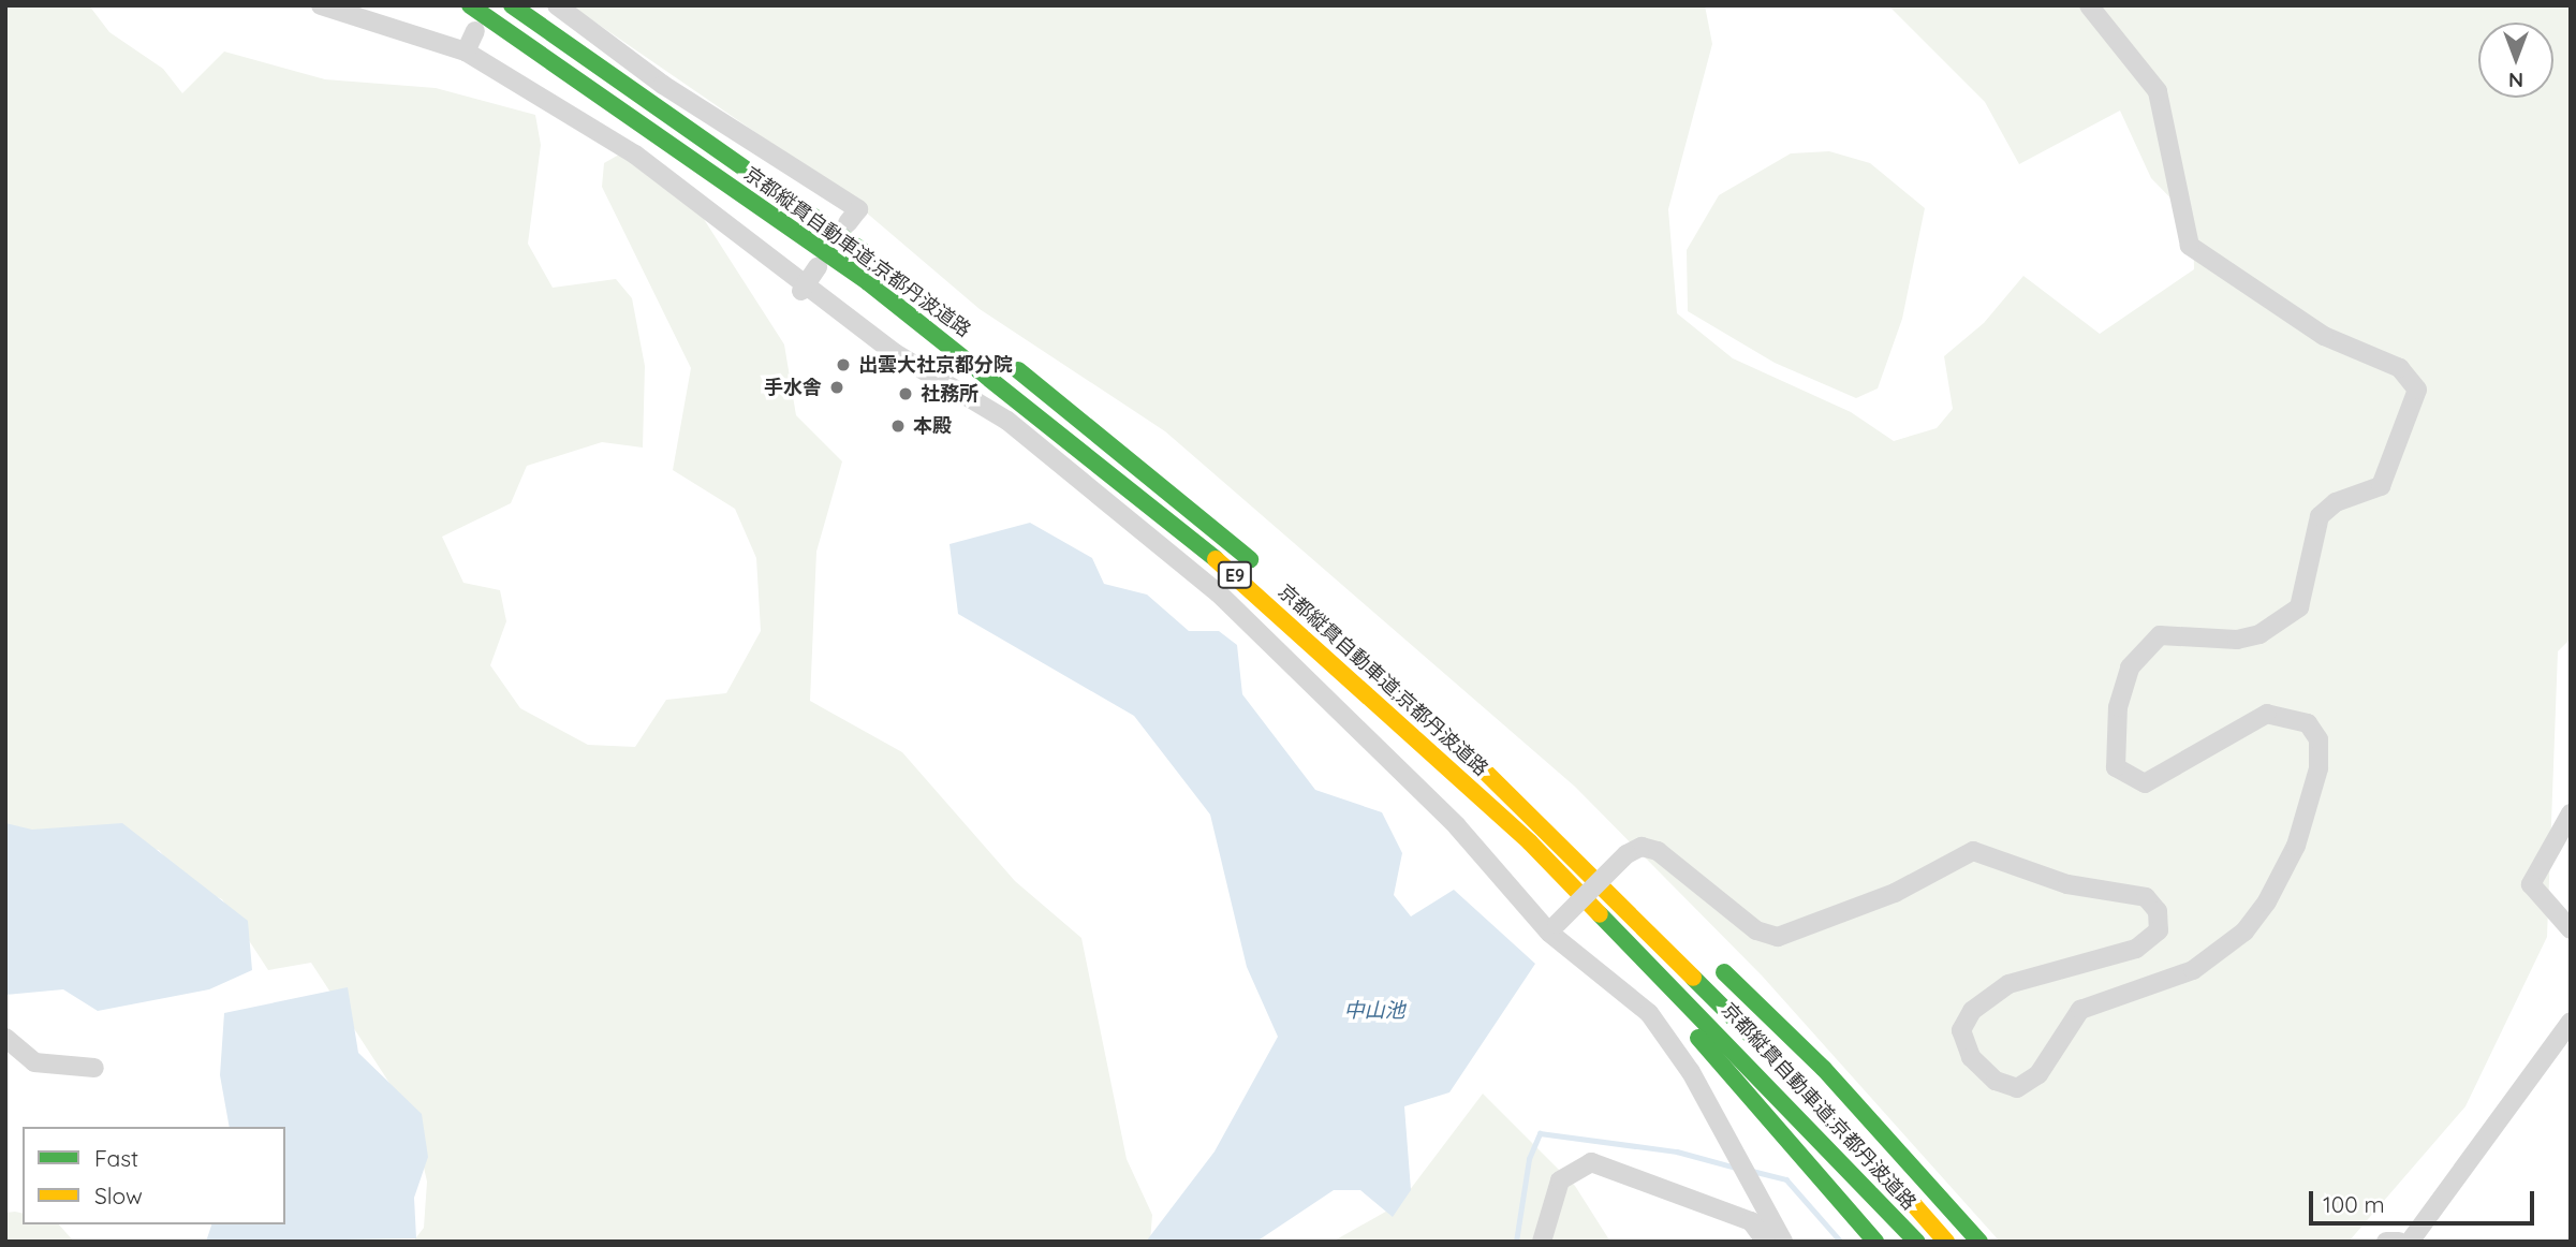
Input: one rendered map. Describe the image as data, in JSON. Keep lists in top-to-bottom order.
{
  "streets": {
    "highway": ["京都縦貫自動車道;京都丹波道路", "E9"]
  },
  "water": ["中山池"],
  "places": [
    "出雲大社京都分院",
    "手水舎",
    "社務所",
    "本殿"
  ],
  "legend": ["Fast", "Slow"],
  "scale_bar": "100 m",
  "north": "bottom"
}
